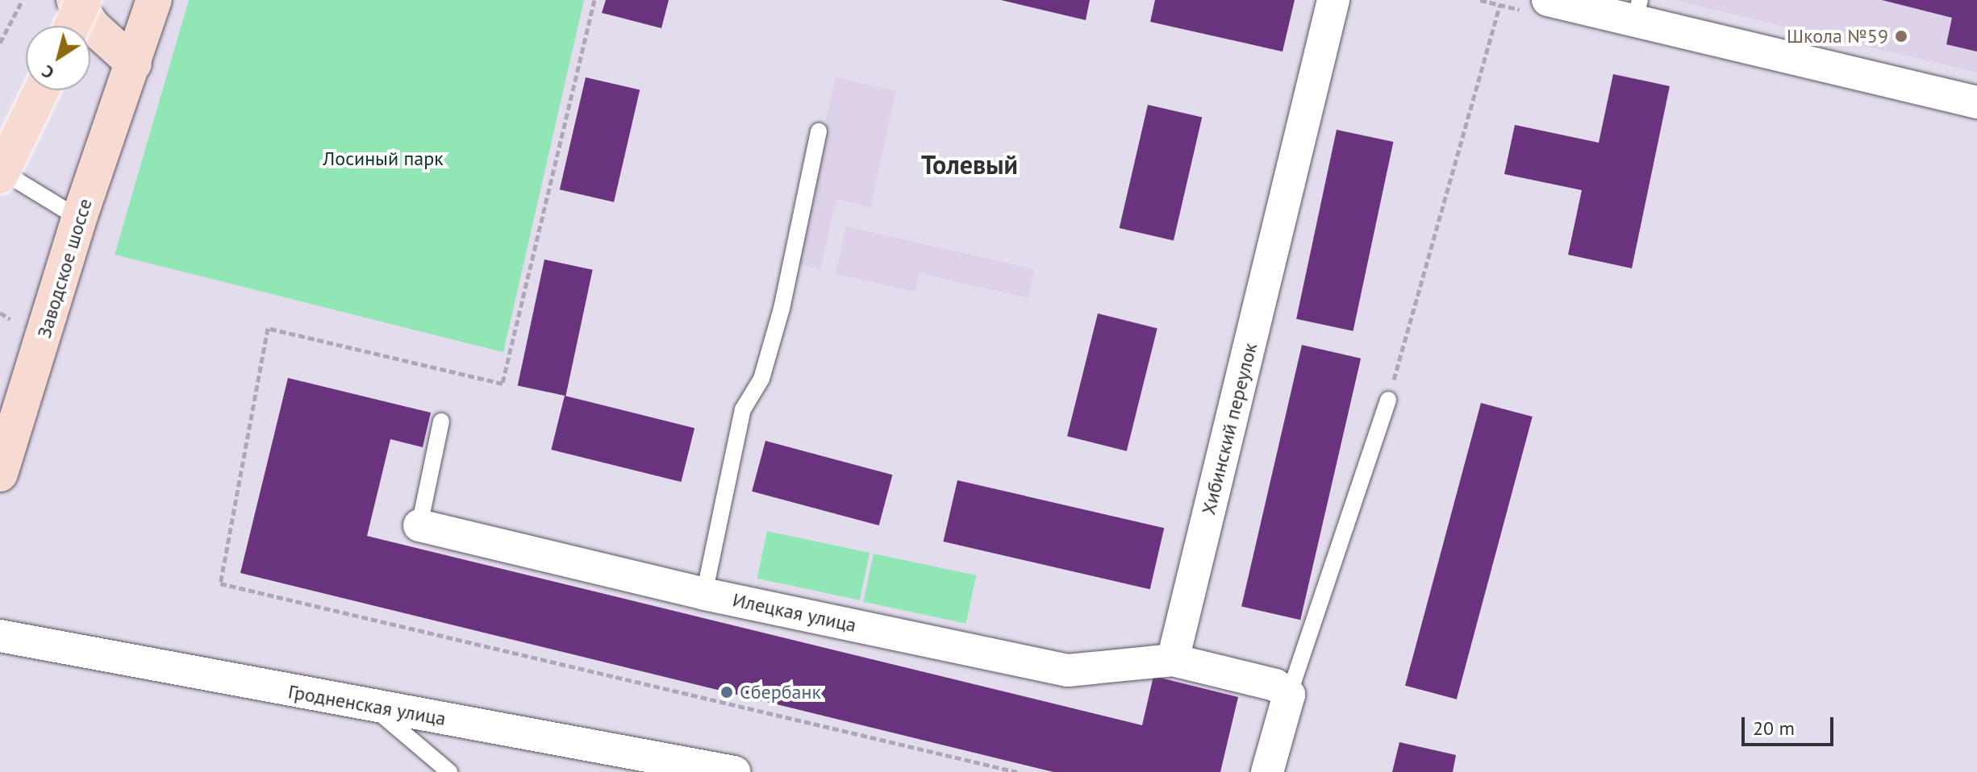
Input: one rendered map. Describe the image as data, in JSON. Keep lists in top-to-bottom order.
{
  "streets": {
    "main road": ["Заводское шоссе"],
    "street": ["Хибинский переулок", "Илецкая улица", "Гродненская улица"]
  },
  "crossings": [
    ["Хибинский переулок", "Илецкая улица"]
  ],
  "districts": ["Толевый"],
  "parks": ["Лосиный парк"],
  "places": ["Школа №59", "Сбербанк"],
  "scale_bar": "20 m",
  "north": "bottom left"
}
